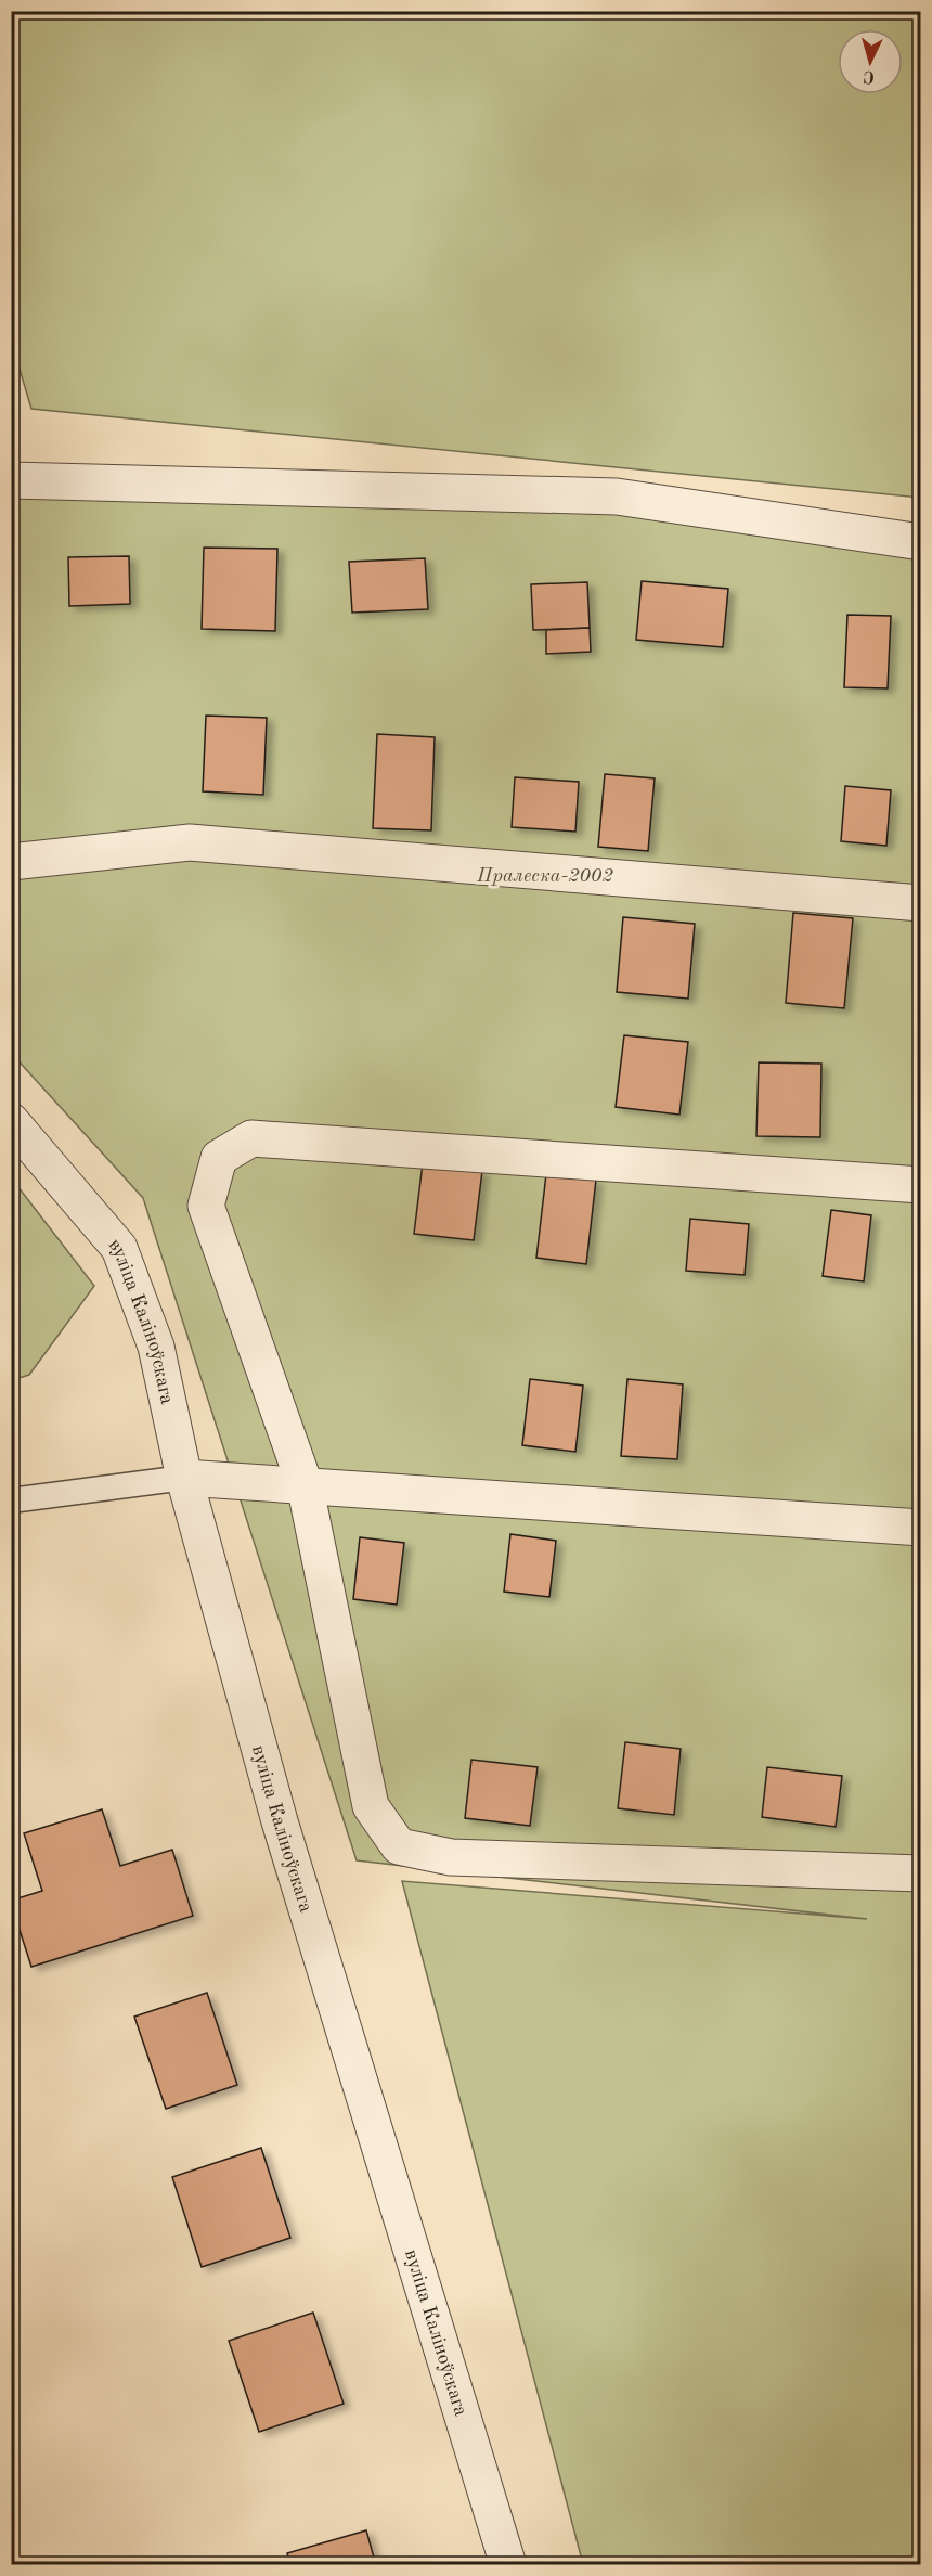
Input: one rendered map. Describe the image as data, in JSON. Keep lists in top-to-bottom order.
{
  "streets": {
    "street": ["вуліца Каліноўскага"]
  },
  "parks": ["Пралеска-2002"],
  "north": "bottom"
}
